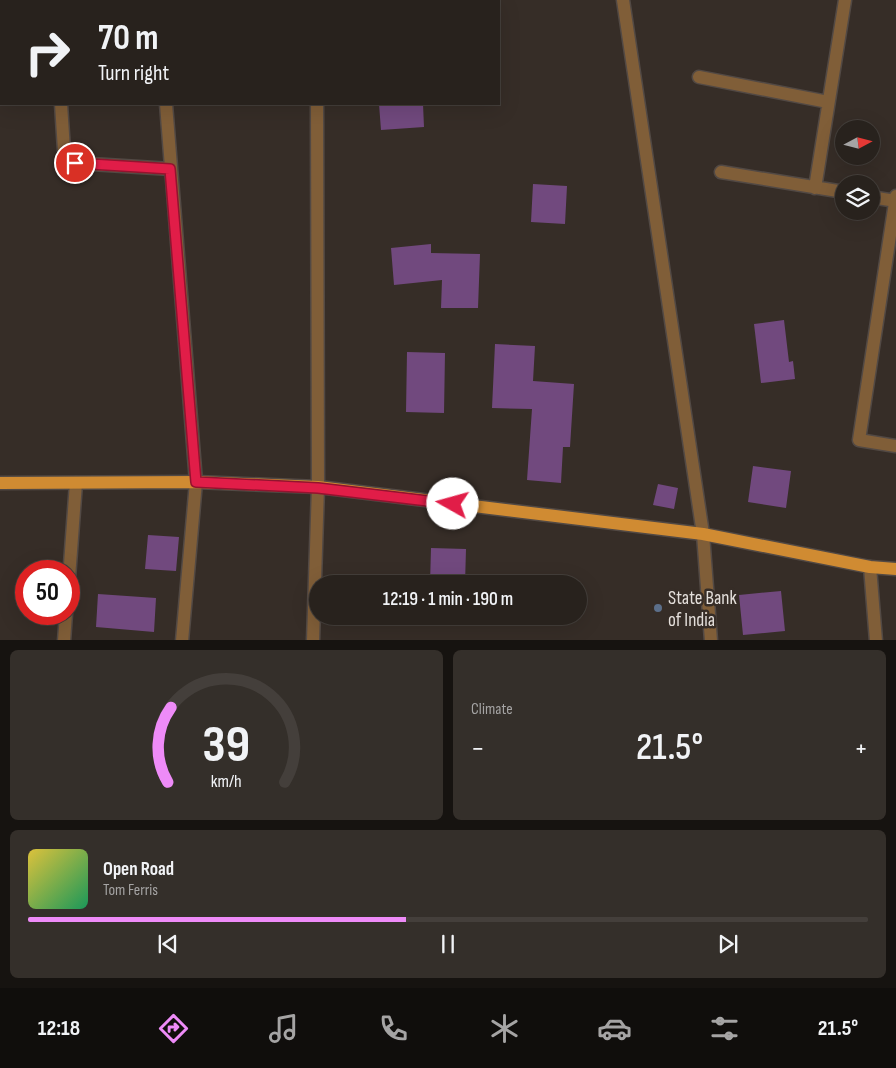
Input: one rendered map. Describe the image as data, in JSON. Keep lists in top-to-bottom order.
{
  "places": ["State Bank of India"],
  "north": "right",
  "page": {
    "turn": ["70 m", "Turn right"],
    "limit": "50",
    "trip": "12:19 · 1 min · 190 m",
    "tile": "Climate",
    "heat": ["−", "21.5°", "+"],
    "song": ["Open Road", "Tom Ferris"],
    "tabs": ["12:18", "21.5°"],
    "gauge": ["39", "km/h"]
  }
}
